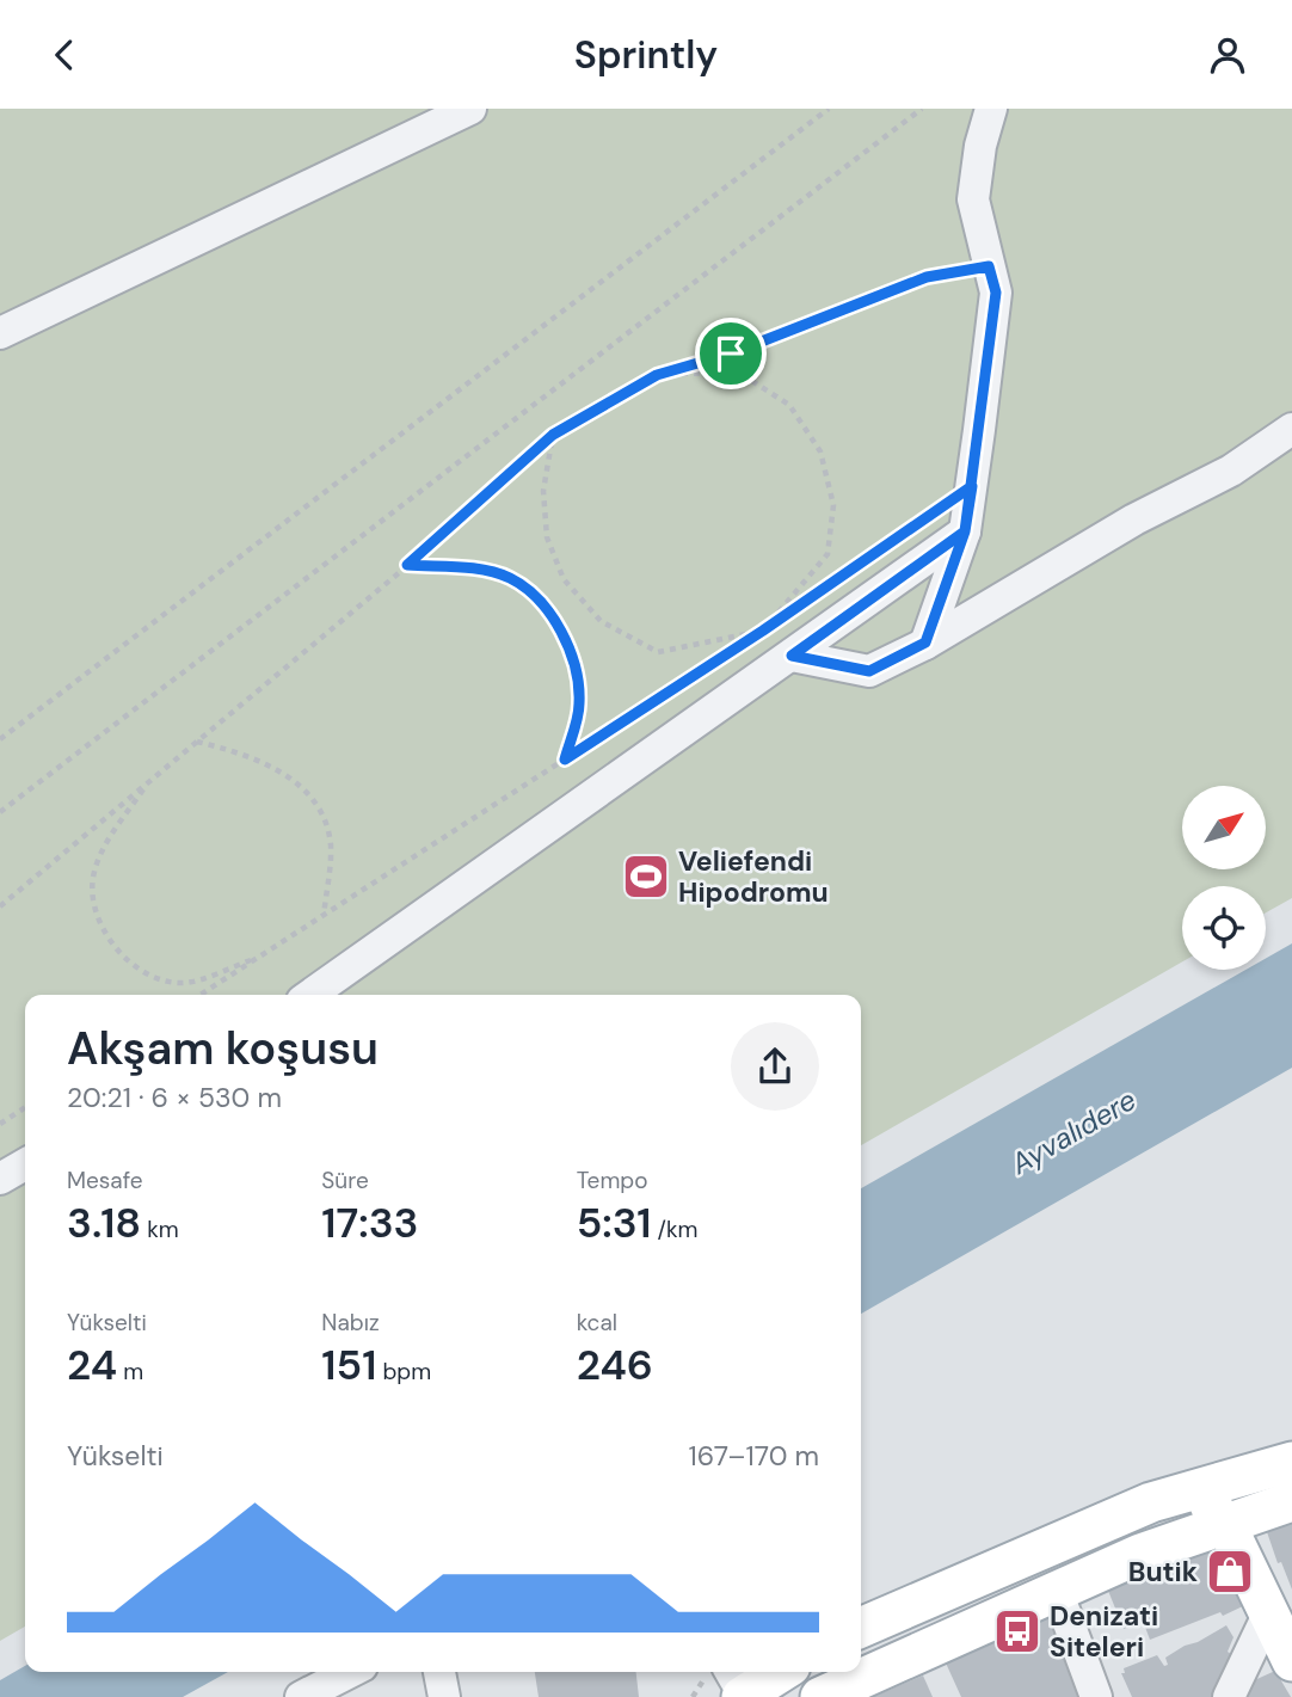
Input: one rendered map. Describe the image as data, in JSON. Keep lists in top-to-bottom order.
{
  "water": ["Ayvalıdere"],
  "places": {
    "sports": ["Veliefendi Hipodromu"],
    "shop": ["Butik"],
    "bus stop": ["Denizati Siteleri"]
  },
  "north": "top right",
  "page": {
    "header": "Sprintly",
    "heading": ["Akşam koşusu", "20:21 · 6 × 530 m"],
    "stats": [
      ["Mesafe", "3.18 km"],
      ["Süre", "17:33"],
      ["Tempo", "5:31 /km"],
      ["Yükselti", "24 m"],
      ["Nabız", "151 bpm"],
      ["kcal", "246"]
    ],
    "chart": ["Yükselti", "167–170 m"]
  }
}
